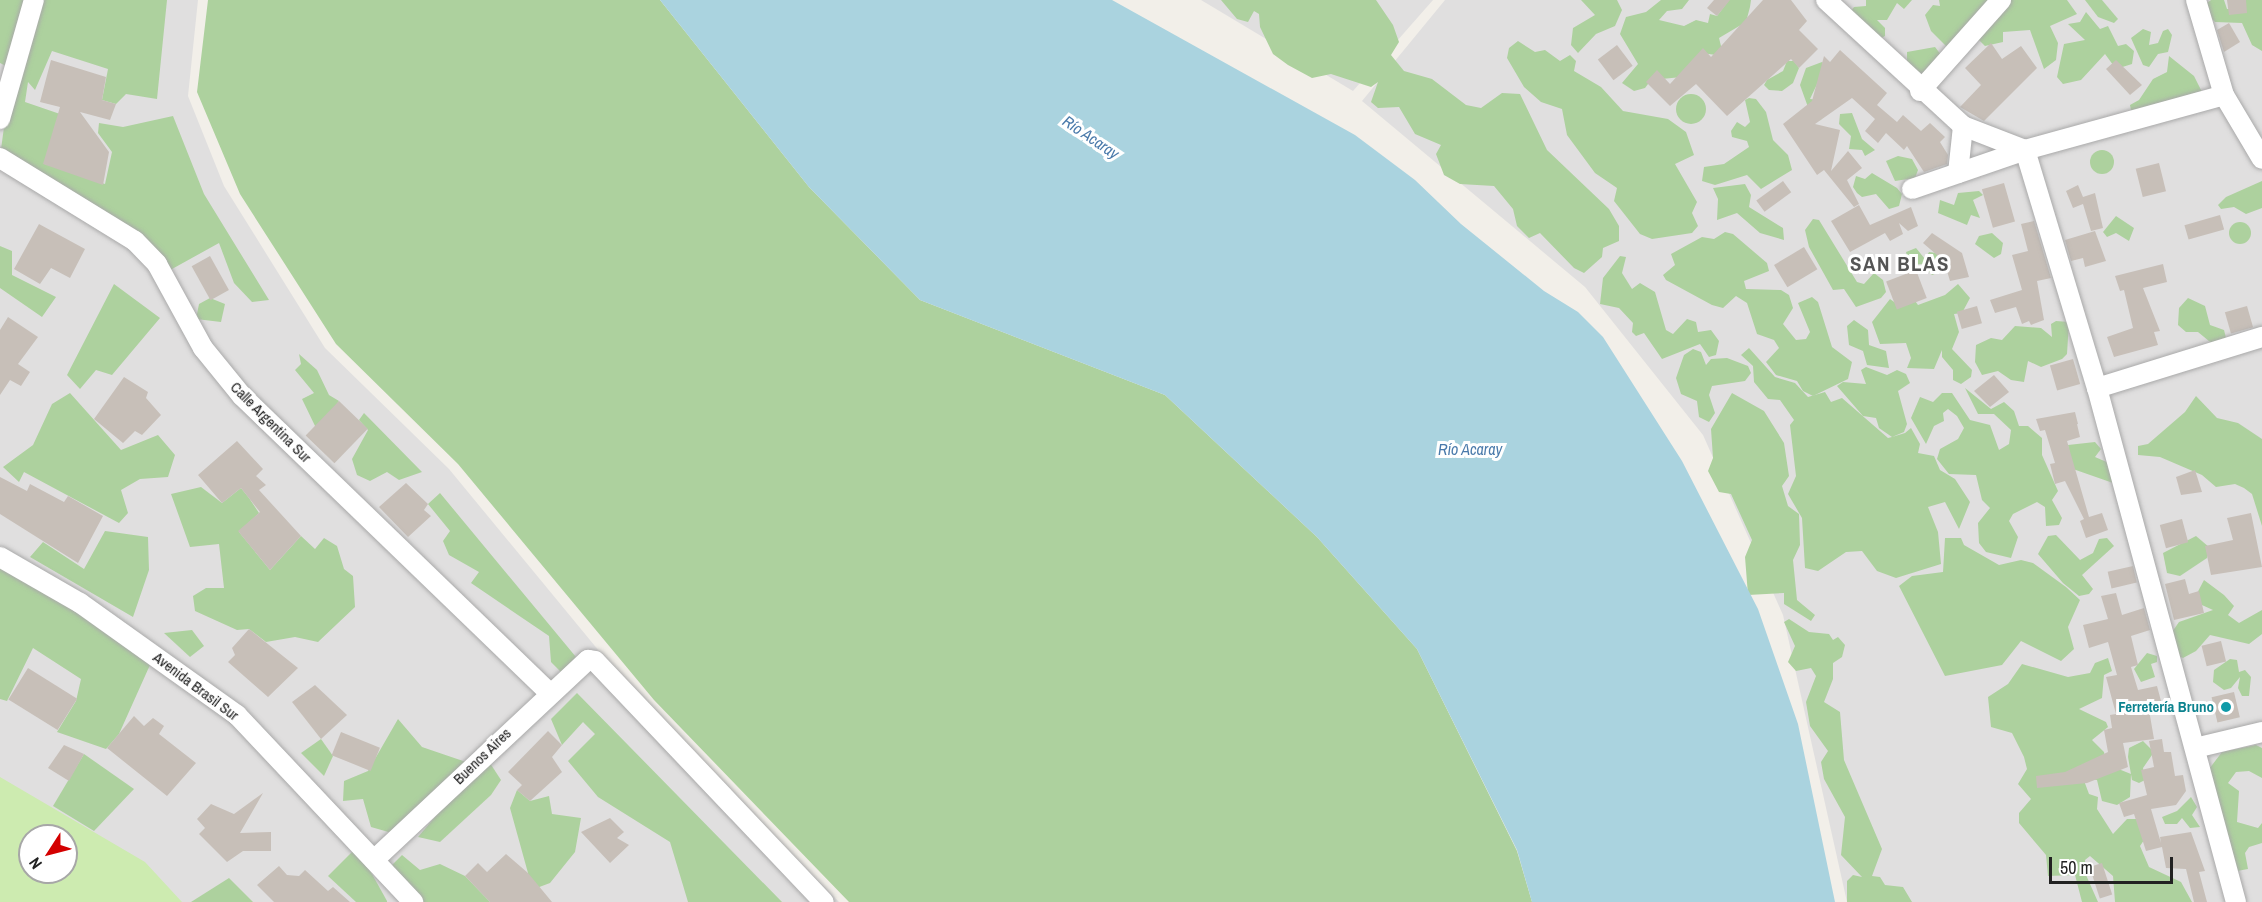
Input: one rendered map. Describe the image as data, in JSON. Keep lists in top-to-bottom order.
{
  "streets": {
    "street": ["Calle Argentina Sur", "Avenida Brasil Sur", "Buenos Aires"]
  },
  "crossings": [
    ["Calle Argentina Sur", "Buenos Aires"],
    ["Avenida Brasil Sur", "Buenos Aires"]
  ],
  "districts": ["SAN BLAS"],
  "water": ["Río Acaray"],
  "places": ["Ferretería Bruno"],
  "scale_bar": "50 m",
  "north": "bottom left"
}
